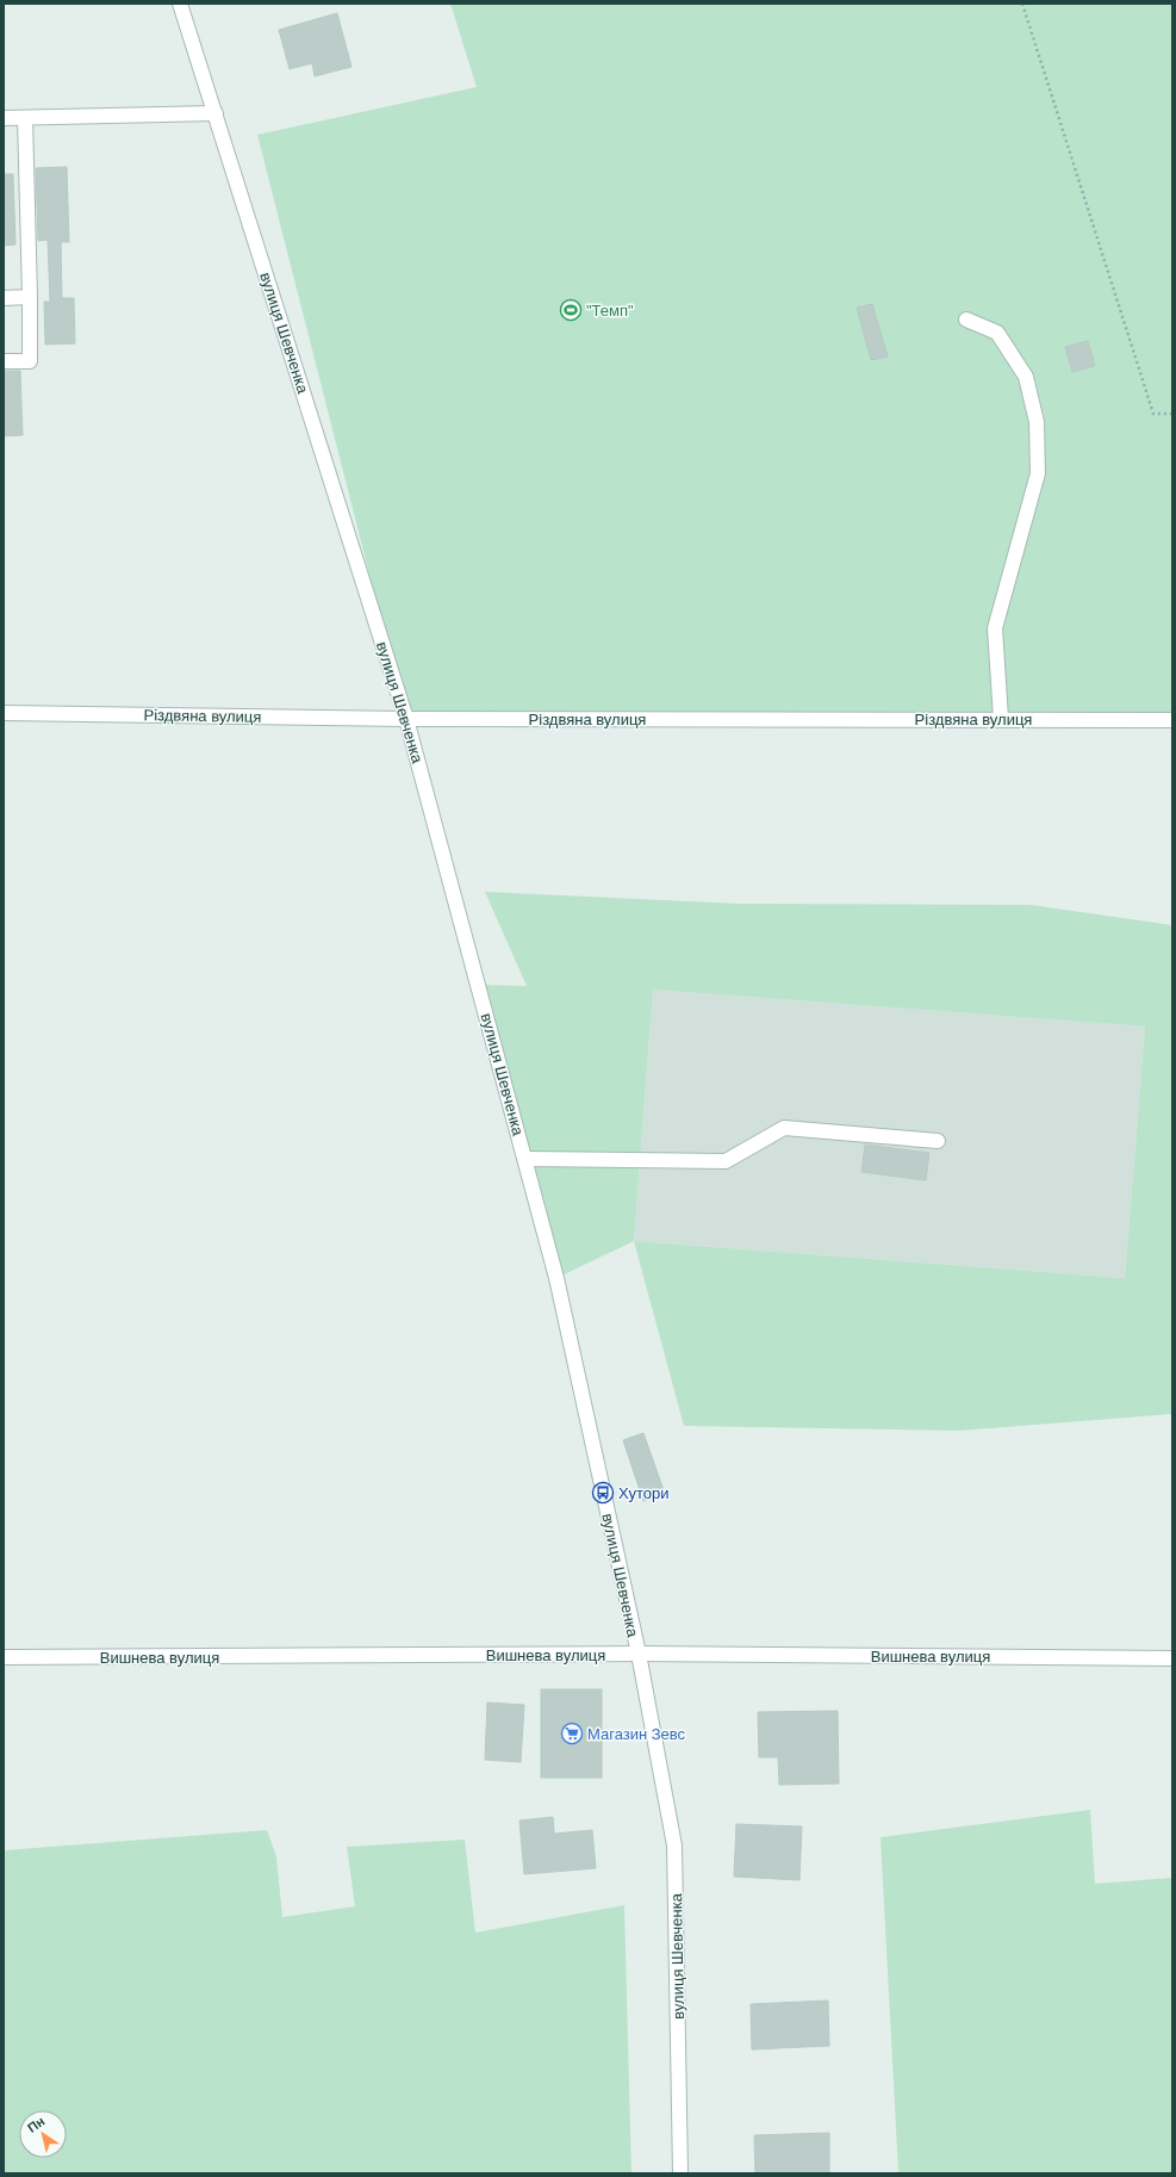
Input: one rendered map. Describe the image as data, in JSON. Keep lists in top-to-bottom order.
{
  "streets": {
    "street": ["вулиця Шевченка", "Різдвяна вулиця", "Вишнева вулиця"]
  },
  "crossings": [
    ["вулиця Шевченка", "Різдвяна вулиця"],
    ["вулиця Шевченка", "Вишнева вулиця"]
  ],
  "places": {
    "sports": ["\"Темп\""],
    "bus stop": ["Хутори"],
    "supermarket": ["Магазин Зевс"]
  },
  "north": "top left"
}
